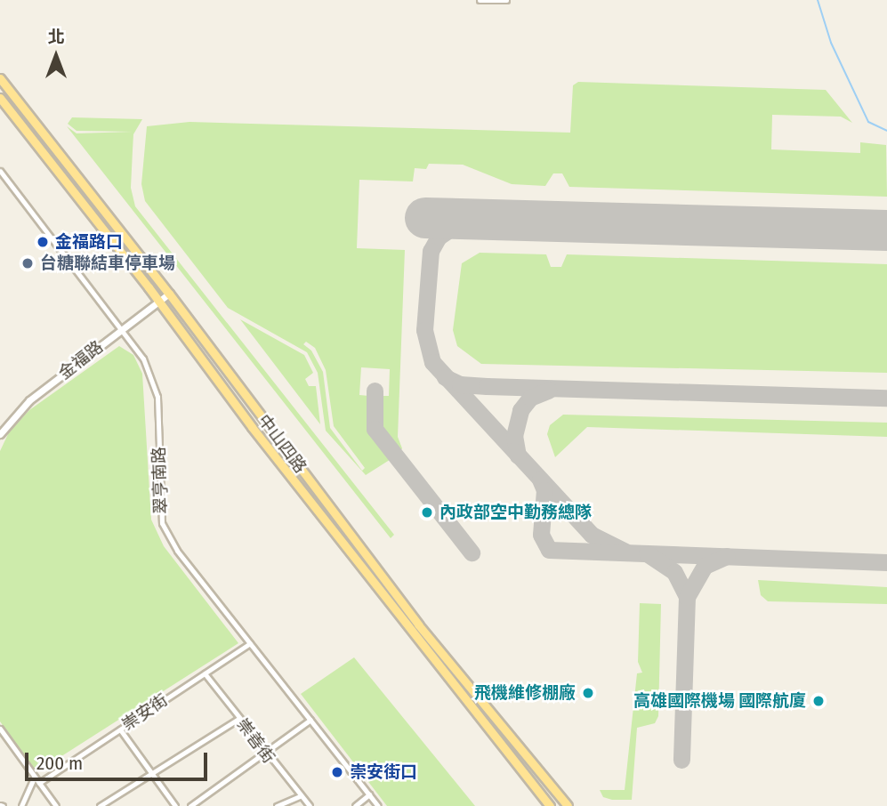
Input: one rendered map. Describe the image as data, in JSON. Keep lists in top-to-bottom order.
{
  "streets": {
    "main road": ["中山四路"],
    "street": [
      "金福路",
      "翠亨南路",
      "崇安街",
      "崇善街"
    ]
  },
  "crossings": [
    ["金福路", "中山四路"],
    ["金福路", "翠亨南路"],
    ["翠亨南路", "崇安街"],
    ["崇安街", "崇善街"]
  ],
  "places": [
    "金福路口",
    "台糖聯結車停車場",
    "內政部空中勤務總隊",
    "飛機維修棚廠",
    "高雄國際機場 國際航廈",
    "崇安街口"
  ],
  "scale_bar": "200 m",
  "north": "top"
}
